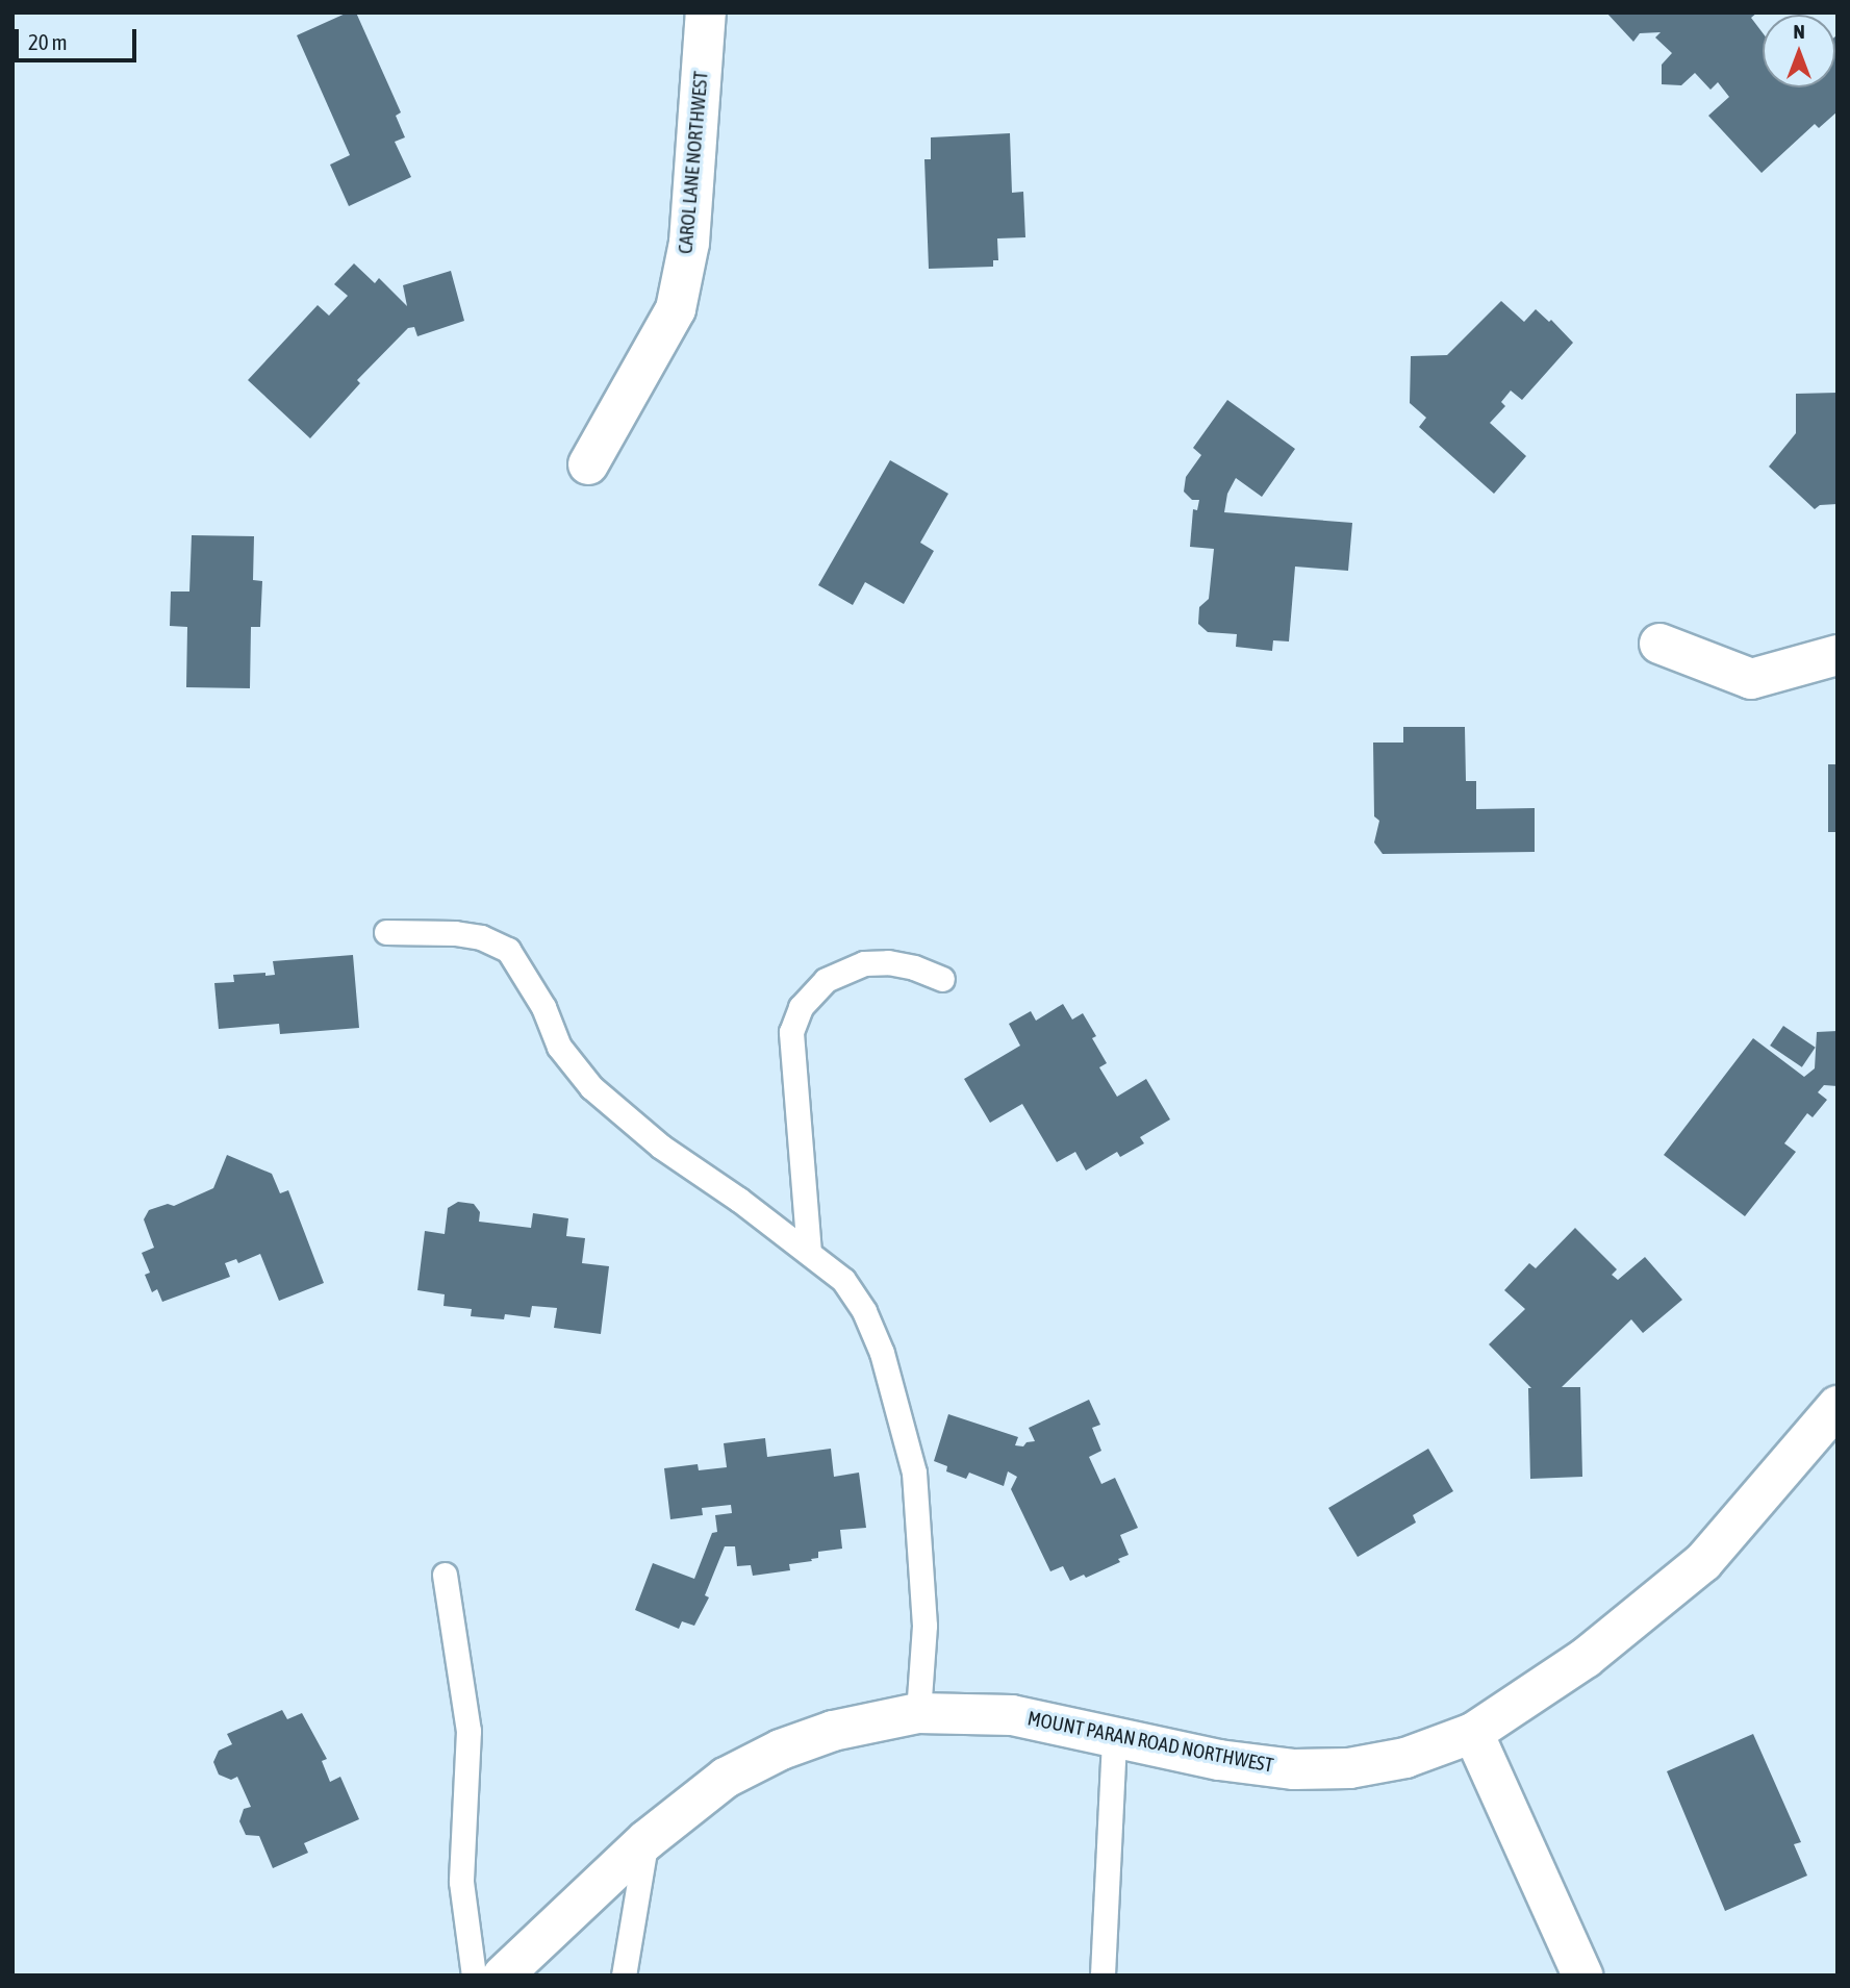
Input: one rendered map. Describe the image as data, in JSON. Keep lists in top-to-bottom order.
{
  "streets": {
    "main road": ["CAROL LANE NORTHWEST", "MOUNT PARAN ROAD NORTHWEST"]
  },
  "scale_bar": "20 m",
  "north": "top"
}
